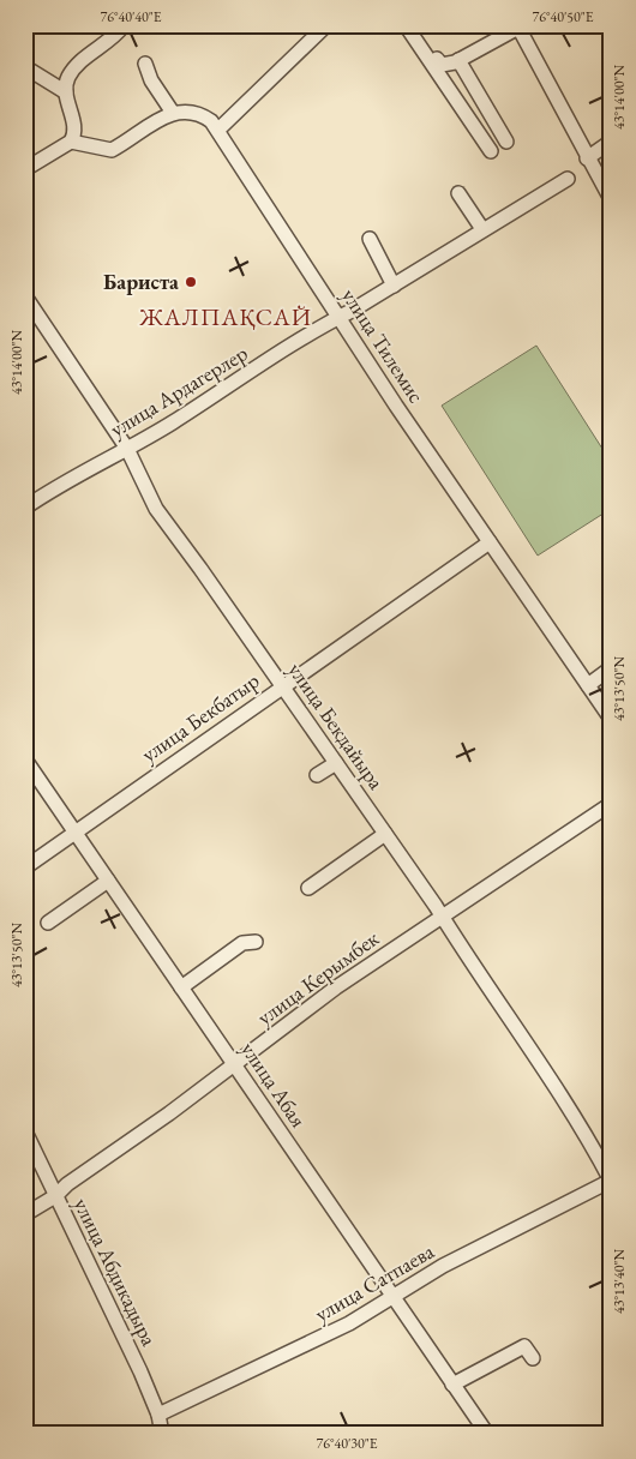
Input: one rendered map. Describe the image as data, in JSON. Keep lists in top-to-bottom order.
{
  "streets": {
    "street": [
      "улица Тилемис",
      "улица Ардагерлер",
      "улица Бекбатыр",
      "улица Бекдайыра",
      "улица Керымбек",
      "улица Абая",
      "улица Абдикадыра",
      "улица Сатпаева"
    ]
  },
  "crossings": [
    ["улица Тилемис", "улица Ардагерлер"],
    ["улица Тилемис", "улица Бекбатыр"],
    ["улица Ардагерлер", "улица Бекдайыра"],
    ["улица Бекбатыр", "улица Бекдайыра"],
    ["улица Бекбатыр", "улица Абая"],
    ["улица Бекдайыра", "улица Керымбек"],
    ["улица Бекдайыра", "улица Сатпаева"],
    ["улица Керымбек", "улица Абая"],
    ["улица Керымбек", "улица Абдикадыра"],
    ["улица Абая", "улица Сатпаева"],
    ["улица Абдикадыра", "улица Сатпаева"]
  ],
  "districts": ["ЖАЛПАҚСАЙ"],
  "places": ["Бариста"],
  "coordinates": [
    "76°40'40\"E",
    "76°40'50\"E",
    "43°14'00\"N",
    "43°13'50\"N",
    "43°13'40\"N",
    "76°40'30\"E"
  ]
}
